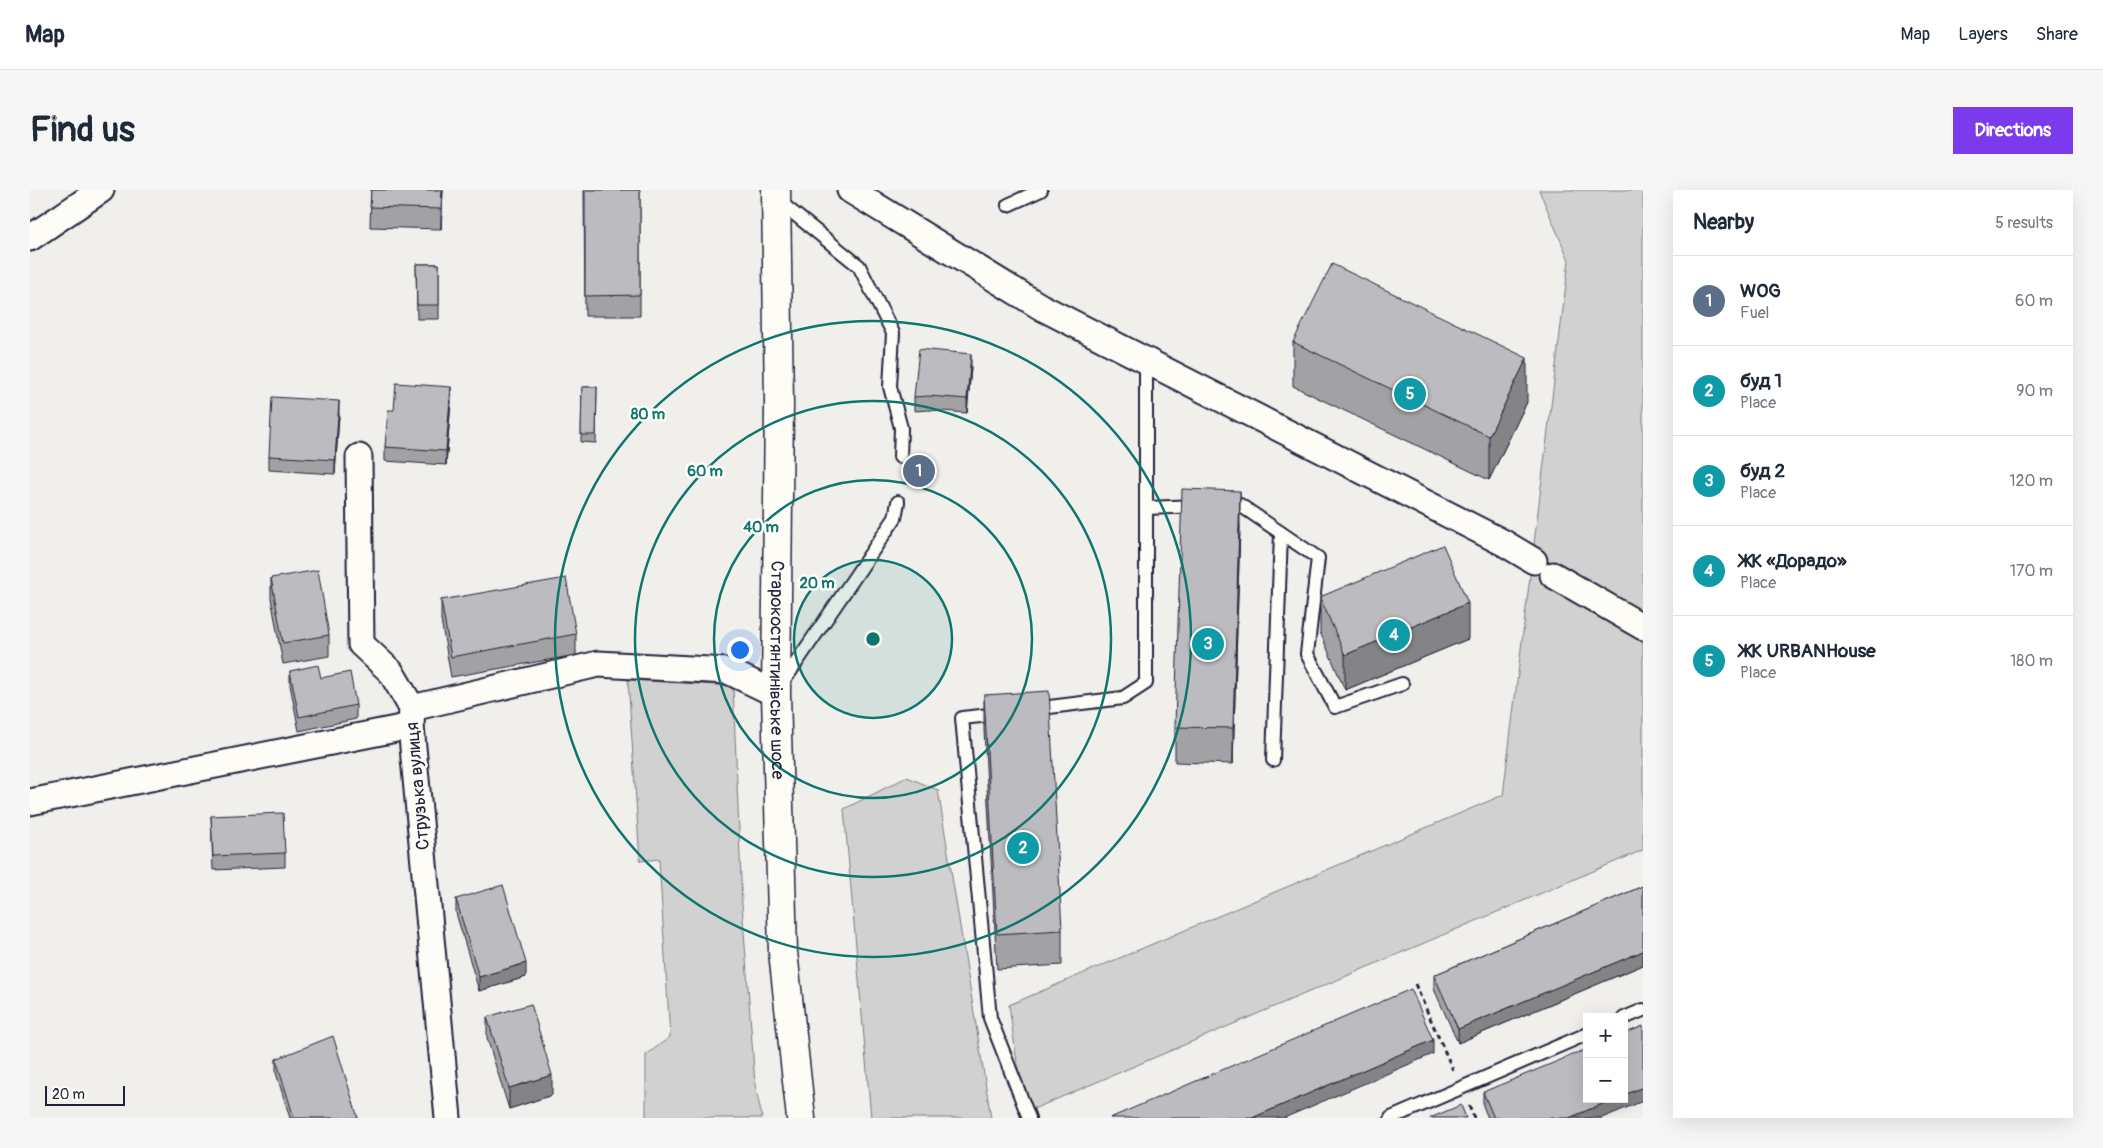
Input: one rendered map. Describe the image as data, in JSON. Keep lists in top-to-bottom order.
{
  "streets": {
    "main road": ["Старокостянтинівське шосе"],
    "street": ["Струзька вулиця"]
  },
  "crossings": [
    ["Старокостянтинівське шосе", "Струзька вулиця"]
  ],
  "scale_bar": "20 m",
  "page": {
    "header": "Map",
    "nav": ["Map", "Layers", "Share"],
    "buttons": "Directions",
    "title": "Find us",
    "heading": ["Nearby", "5 results"],
    "list": [
      {
        "mark": "1",
        "name": "WOG",
        "note": "Fuel",
        "value": "60 m"
      },
      {
        "mark": "2",
        "name": "буд 1",
        "note": "Place",
        "value": "90 m"
      },
      {
        "mark": "3",
        "name": "буд 2",
        "note": "Place",
        "value": "120 m"
      },
      {
        "mark": "4",
        "name": "ЖК «Дорадо»",
        "note": "Place",
        "value": "170 m"
      },
      {
        "mark": "5",
        "name": "ЖК URBANHouse",
        "note": "Place",
        "value": "180 m"
      }
    ],
    "pins": [
      "5",
      "1",
      "4",
      "3",
      "2"
    ],
    "map_buttons": ["+", "−"],
    "scale": "20 m"
  },
  "rings": [
    "80 m",
    "60 m",
    "40 m",
    "20 m"
  ]
}
